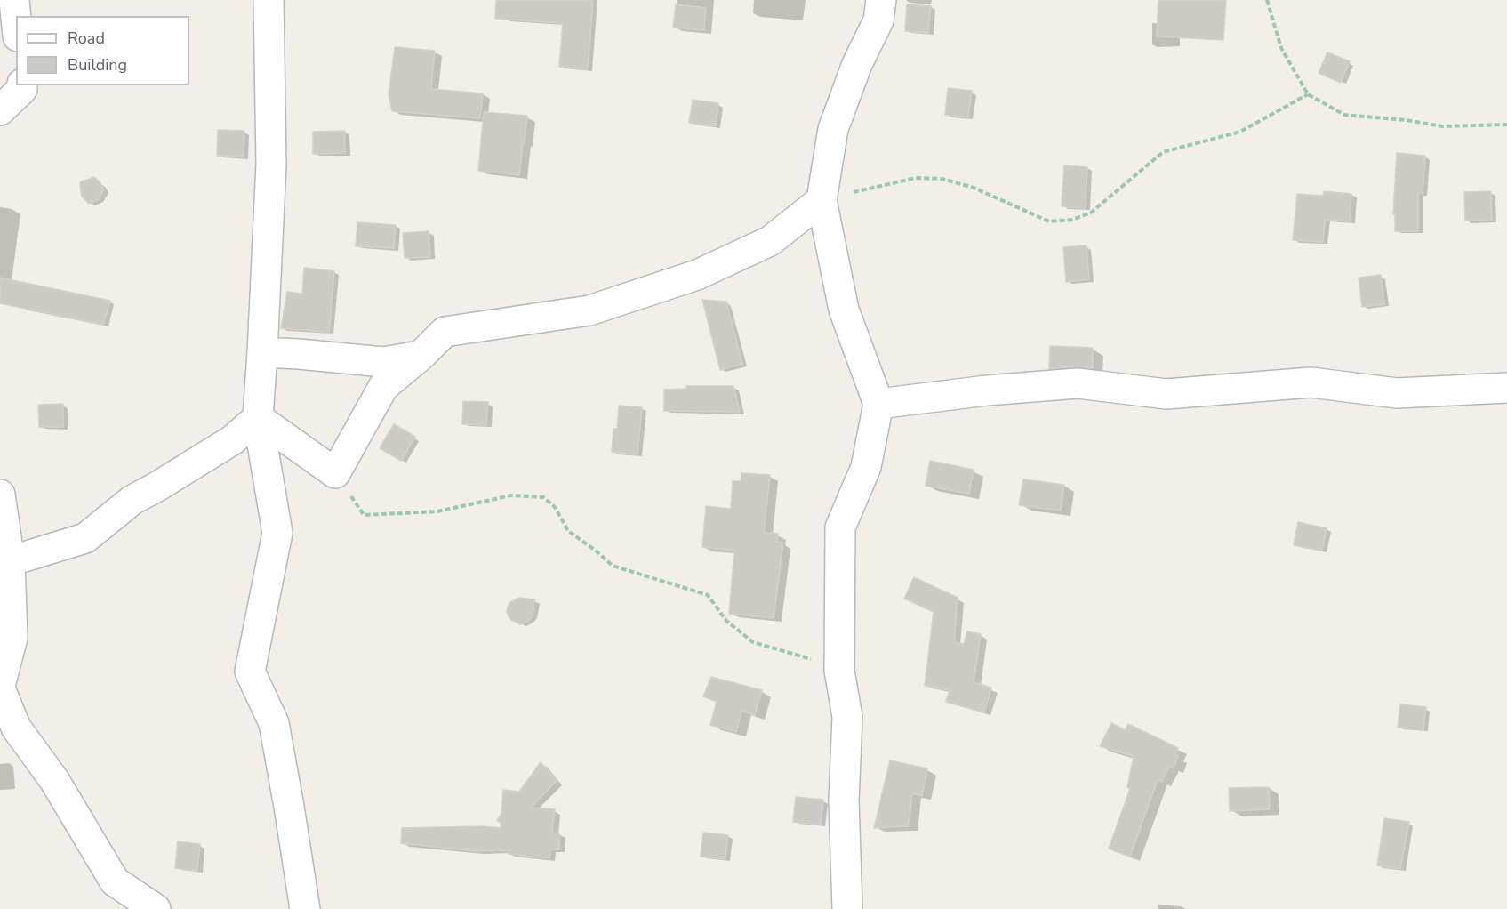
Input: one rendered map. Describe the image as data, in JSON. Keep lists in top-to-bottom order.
{
  "legend": ["Road", "Building"]
}
